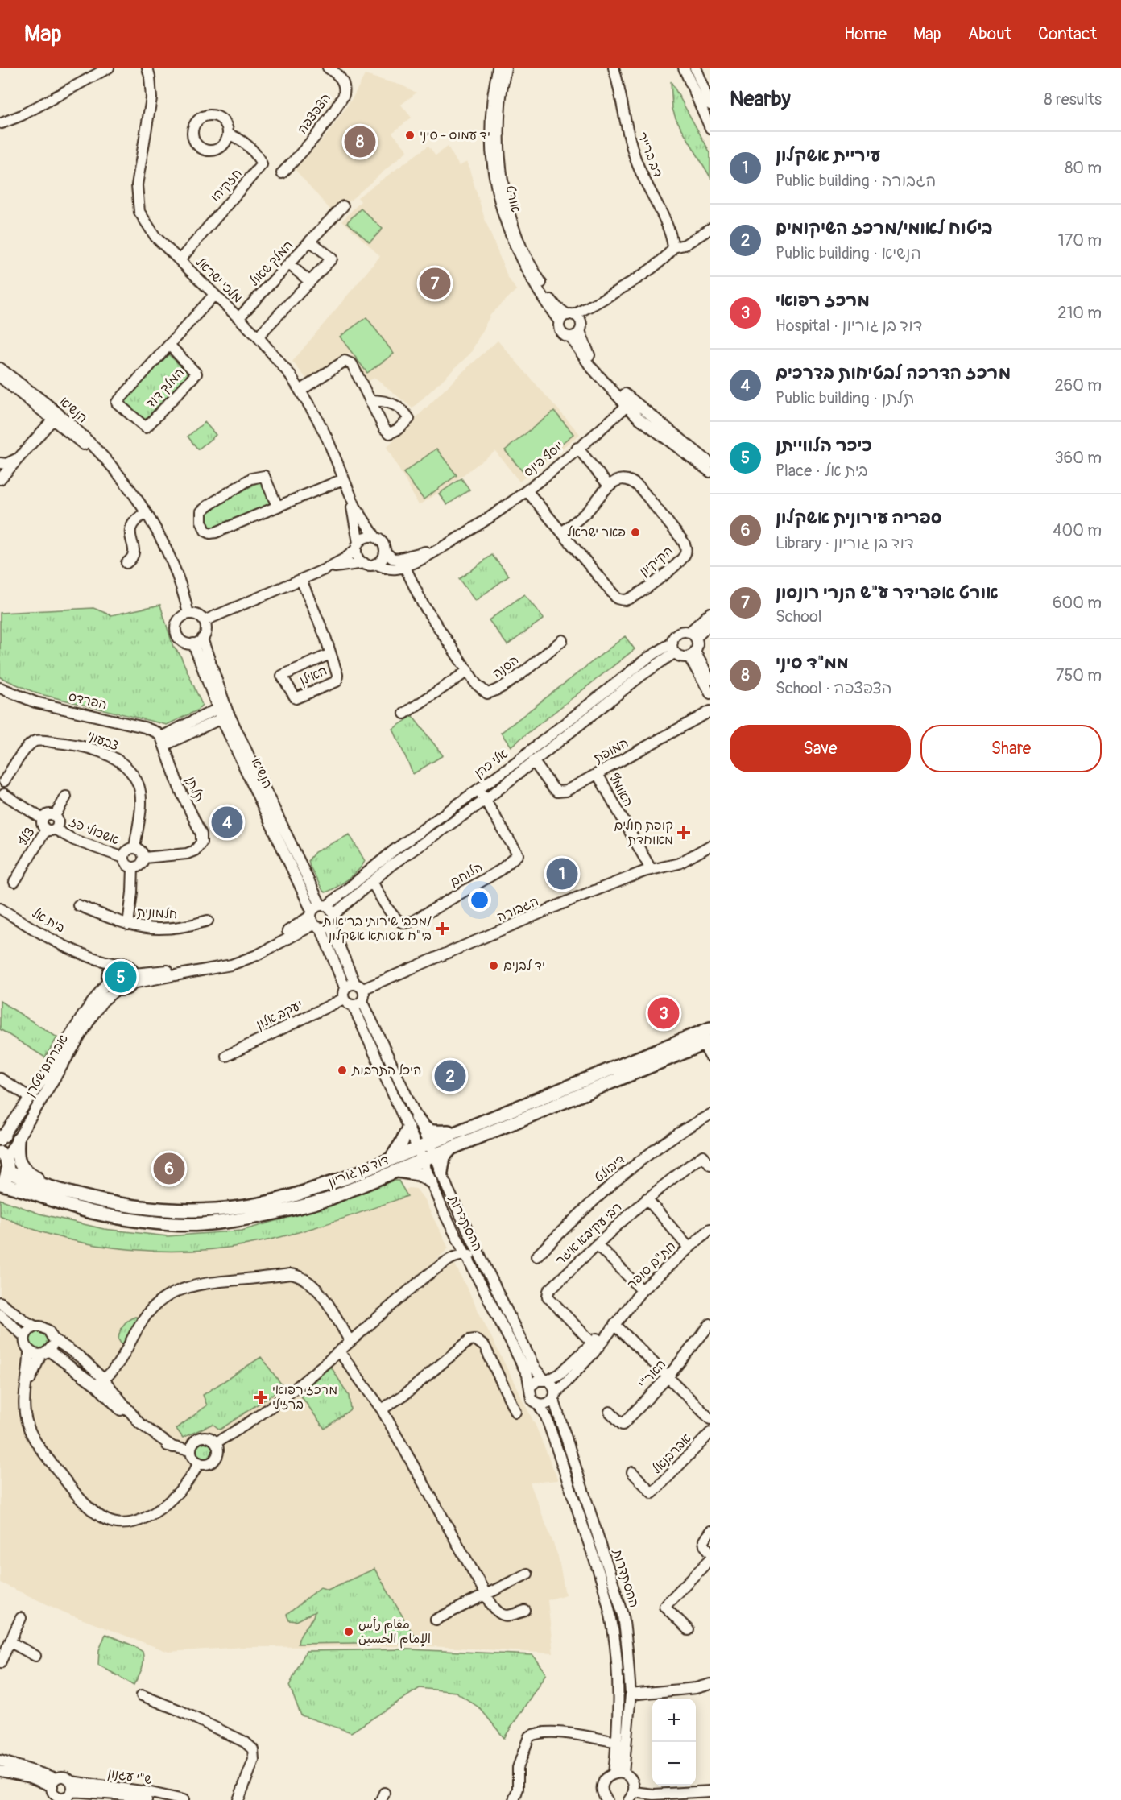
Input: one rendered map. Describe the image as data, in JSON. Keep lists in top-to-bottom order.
{
  "streets": {
    "main road": ["דוד בן גוריון"],
    "street": [
      "הצפצפה",
      "דב ברייר",
      "חזקיהו",
      "אורט",
      "המלך שאול",
      "מלכי ישראל",
      "המלך דוד",
      "הנשיא",
      "יוסף פינס",
      "הקיקיון",
      "הסנה",
      "האילן",
      "הפרדס",
      "צבעוני",
      "המופת",
      "אלי כהן",
      "תלתן",
      "האומץ",
      "אשכולי פז",
      "צלף",
      "הלוחם",
      "הגבורה",
      "חלמונית",
      "בית אל",
      "יעקב אלון",
      "אברהם שטרן",
      "דיבולט",
      "ההסתדרות",
      "רבי עקיבא איגר",
      "חת\"ם סופר",
      "האר\"י",
      "אברבנאל",
      "ש\"י עגנון"
    ]
  },
  "crossings": [
    ["חזקיהו", "מלכי ישראל"],
    ["המלך שאול", "מלכי ישראל"],
    ["מלכי ישראל", "המלך דוד"],
    ["מלכי ישראל", "יוסף פינס"],
    ["הנשיא", "אלי כהן"],
    ["הנשיא", "הגבורה"],
    ["הנשיא", "יעקב אלון"],
    ["יוסף פינס", "הקיקיון"],
    ["יוסף פינס", "הסנה"],
    ["הפרדס", "תלתן"],
    ["צבעוני", "תלתן"],
    ["צבעוני", "אשכולי פז"],
    ["המופת", "אלי כהן"],
    ["המופת", "האומץ"],
    ["אלי כהן", "הלוחם"],
    ["תלתן", "אשכולי פז"],
    ["האומץ", "הגבורה"],
    ["אשכולי פז", "צלף"],
    ["הגבורה", "יעקב אלון"],
    ["בית אל", "אברהם שטרן"],
    ["דוד בן גוריון", "ההסתדרות"],
    ["ההסתדרות", "חת\"ם סופר"],
    ["רבי עקיבא איגר", "חת\"ם סופר"]
  ],
  "places": {
    "other": [
      "יד עמוס - סיני",
      "פאר ישראל",
      "יד לבנים",
      "היכל התרבות",
      "مقام رأس الإمام الحسين"
    ],
    "health": ["קופת חולים מאוחדת", "מכבי שירותי בריאות/ בי\"ח אסותא אשקלון", "מרכז רפואי ברזילי"]
  },
  "page": {
    "header": "Map",
    "nav": [
      "Home",
      "Map",
      "About",
      "Contact"
    ],
    "heading": ["Nearby", "8 results"],
    "pins": [
      "8",
      "7",
      "4",
      "1",
      "5",
      "3",
      "2",
      "6"
    ],
    "list": [
      {
        "mark": "1",
        "name": "עיריית אשקלון",
        "note": "Public building · הגבורה",
        "value": "80 m"
      },
      {
        "mark": "2",
        "name": "ביטוח לאומי/מרכז השיקומים",
        "note": "Public building · הנשיא",
        "value": "170 m"
      },
      {
        "mark": "3",
        "name": "מרכז רפואי",
        "note": "Hospital · דוד בן גוריון",
        "value": "210 m"
      },
      {
        "mark": "4",
        "name": "מרכז הדרכה לבטיחות בדרכים",
        "note": "Public building · תלתן",
        "value": "260 m"
      },
      {
        "mark": "5",
        "name": "כיכר הלווייתן",
        "note": "Place · בית אל",
        "value": "360 m"
      },
      {
        "mark": "6",
        "name": "ספריה עירונית אשקלון",
        "note": "Library · דוד בן גוריון",
        "value": "400 m"
      },
      {
        "mark": "7",
        "name": "אורט אפרידר ע\"ש הנרי רונסון",
        "note": "School",
        "value": "600 m"
      },
      {
        "mark": "8",
        "name": "ממ\"ד סיני",
        "note": "School · הצפצפה",
        "value": "750 m"
      }
    ],
    "buttons": ["Save", "Share"],
    "map_buttons": ["+", "−"]
  }
}
